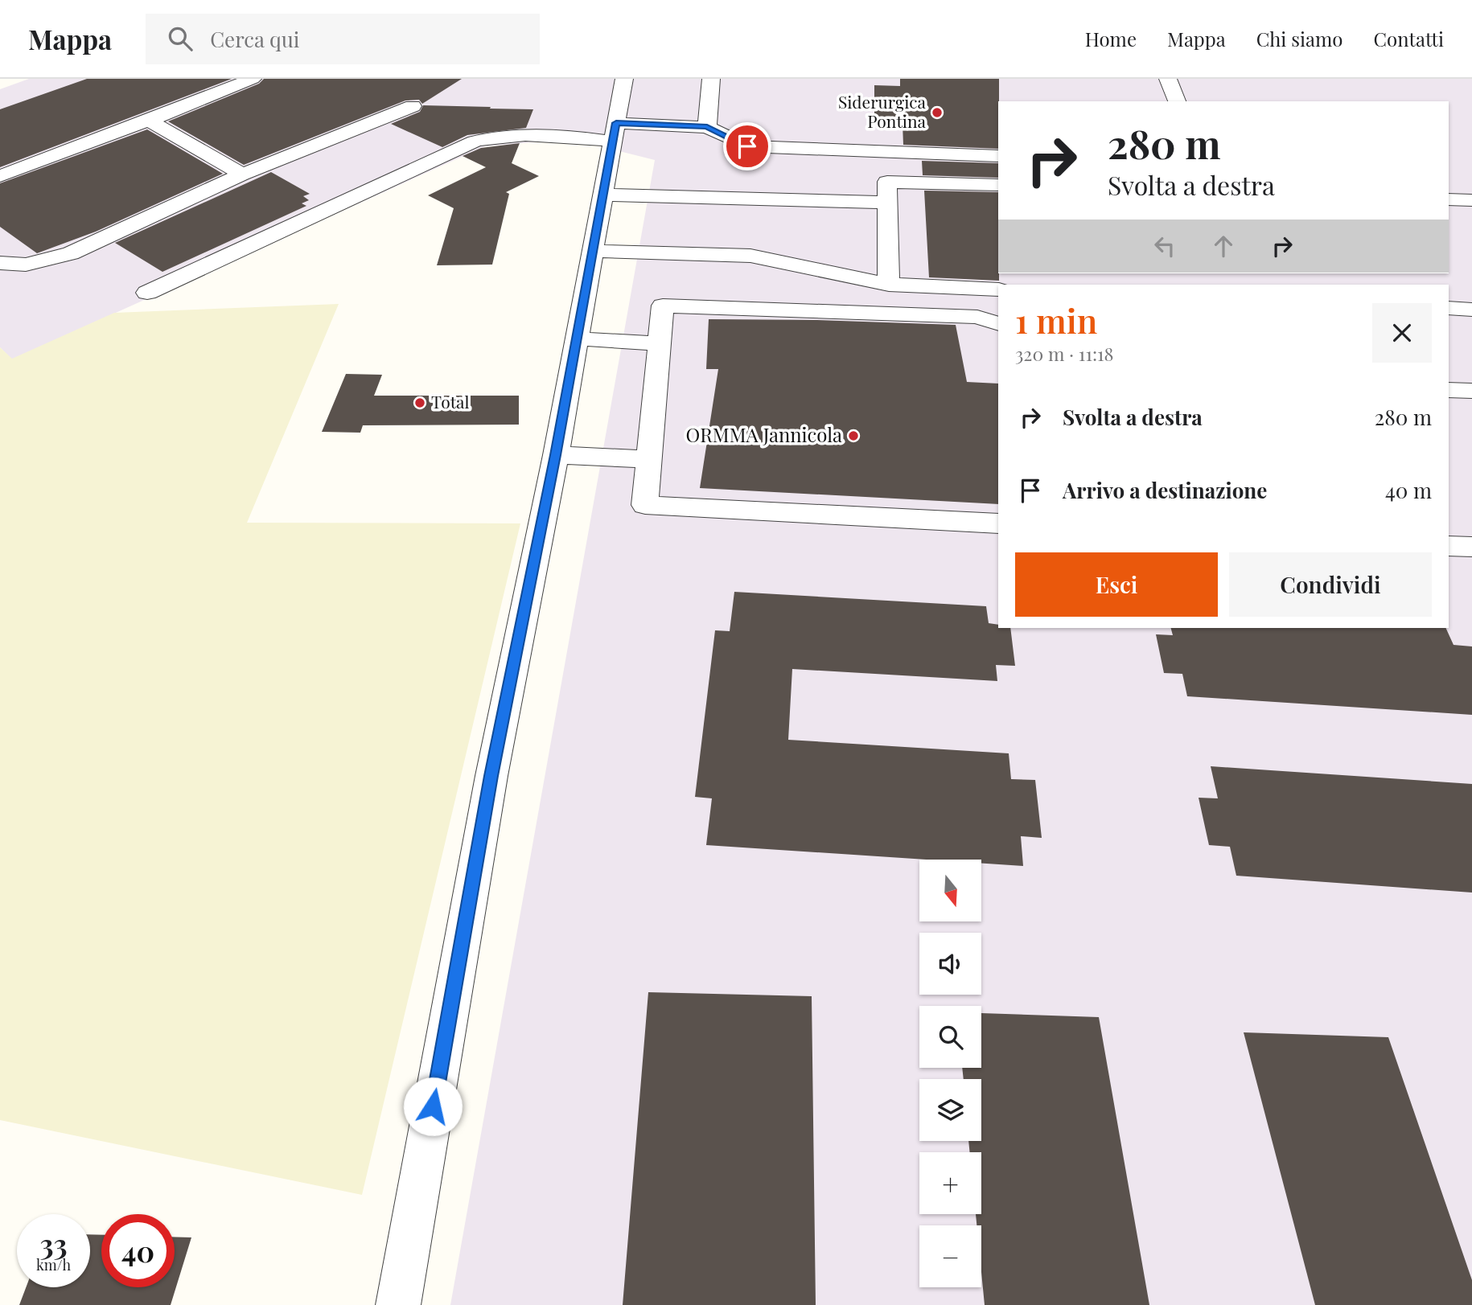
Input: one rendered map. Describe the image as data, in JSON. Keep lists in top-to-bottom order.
{
  "places": ["Siderurgica Pontina", "Total", "ORMMA Jannicola"],
  "north": "bottom",
  "page": {
    "header": "Mappa",
    "search": "Cerca qui",
    "nav": [
      "Home",
      "Mappa",
      "Chi siamo",
      "Contatti"
    ],
    "turn": ["280 m", "Svolta a destra"],
    "heading": ["1 min", "320 m · 11:18"],
    "list": [
      {
        "name": "Svolta a destra",
        "value": "280 m"
      },
      {
        "name": "Arrivo a destinazione",
        "value": "40 m"
      }
    ],
    "buttons": ["Esci", "Condividi"],
    "map_buttons": ["+", "−"],
    "speed": "33 km/h",
    "limit": "40"
  }
}
